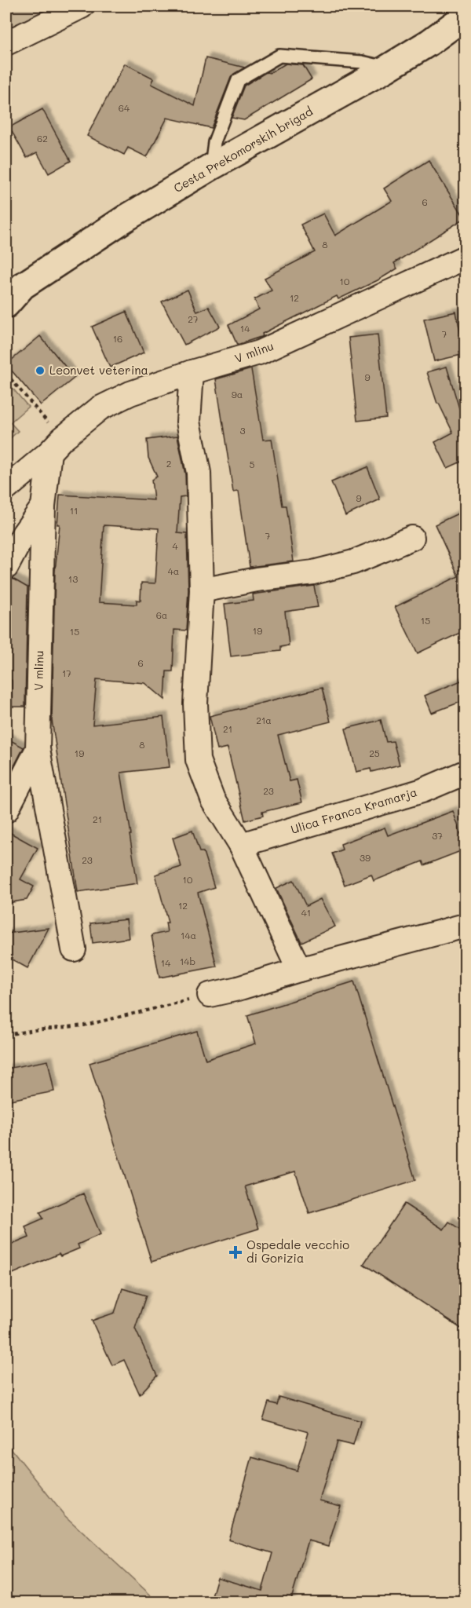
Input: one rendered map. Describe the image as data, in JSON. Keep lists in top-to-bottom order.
{
  "streets": {
    "street": ["Cesta Prekomorskih brigad", "V mlinu", "Ulica Franca Kramarja"]
  },
  "places": {
    "other": ["Leonvet veterina"],
    "health": ["Ospedale vecchio di Gorizia"]
  },
  "house_numbers": [
    "64",
    "62",
    "6",
    "8",
    "10",
    "12",
    "27",
    "14",
    "7",
    "16",
    "9",
    "9a",
    "3",
    "2",
    "5",
    "9",
    "11",
    "7",
    "4",
    "4a",
    "13",
    "6a",
    "15",
    "19",
    "15",
    "6",
    "17",
    "21a",
    "21",
    "8",
    "19",
    "25",
    "23",
    "21",
    "37",
    "39",
    "23",
    "10",
    "12",
    "41",
    "14a",
    "14b",
    "14"
  ]
}
